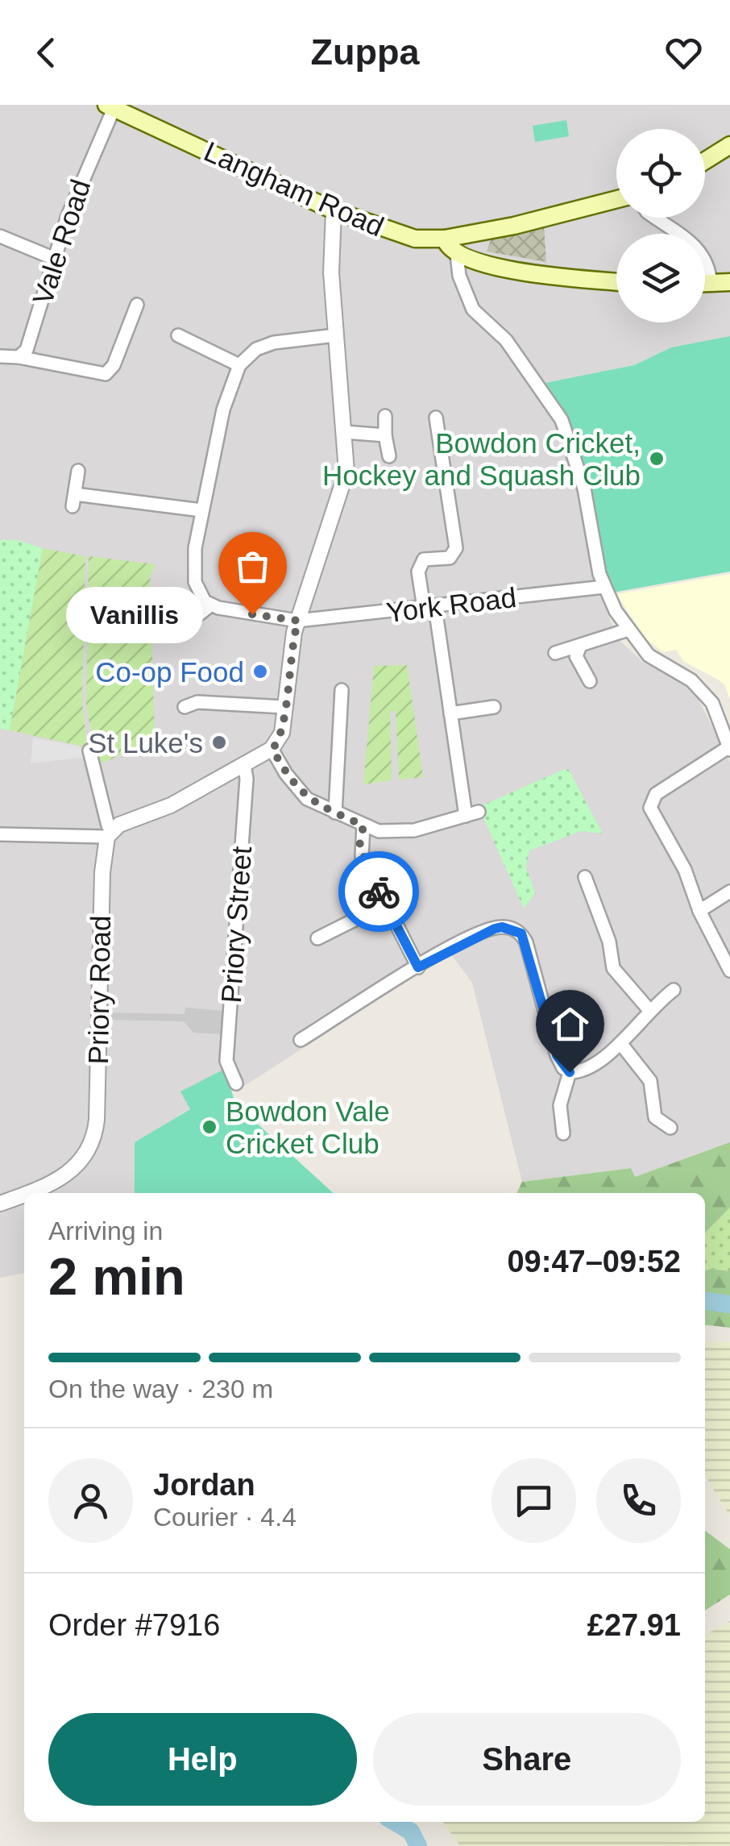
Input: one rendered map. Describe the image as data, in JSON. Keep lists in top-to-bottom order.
{
  "streets": {
    "main road": ["Langham Road"],
    "street": [
      "Vale Road",
      "York Road",
      "Priory Street",
      "Priory Road"
    ]
  },
  "crossings": [
    ["Langham Road", "Vale Road"]
  ],
  "places": [
    "Bowdon Cricket, Hockey and Squash Club",
    "Vanillis",
    "Co-op Food",
    "St Luke's",
    "Bowdon Vale Cricket Club"
  ],
  "page": {
    "header": "Zuppa",
    "bubble": "Vanillis",
    "heading": ["2 min", "Arriving in", "09:47–09:52"],
    "panel": [
      "Jordan",
      "Courier · 4.4",
      "Order #7916",
      "£27.91"
    ],
    "bar": "On the way · 230 m",
    "buttons": ["Help", "Share"]
  }
}
